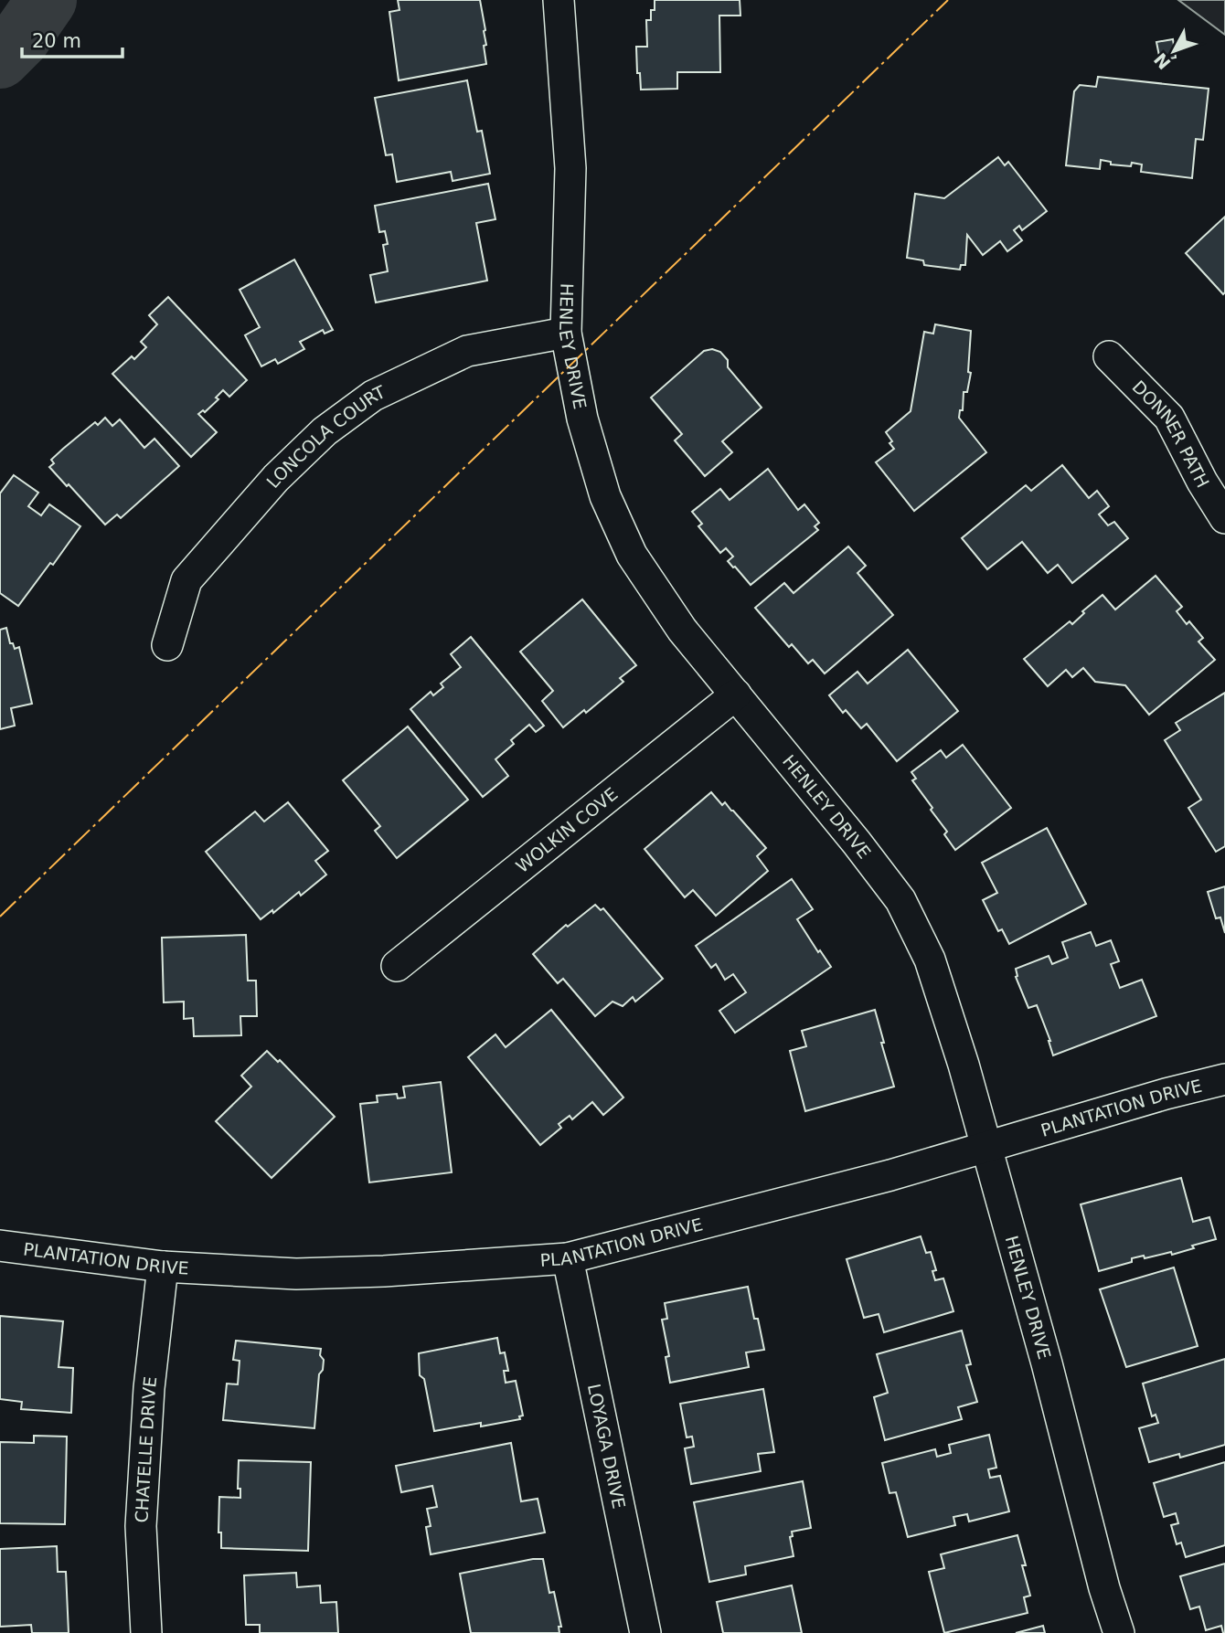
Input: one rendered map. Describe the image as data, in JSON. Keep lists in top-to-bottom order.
{
  "streets": {
    "street": [
      "HENLEY DRIVE",
      "DONNER PATH",
      "LONCOLA COURT",
      "WOLKIN COVE",
      "PLANTATION DRIVE",
      "LOYAGA DRIVE",
      "CHATELLE DRIVE"
    ]
  },
  "crossings": [
    ["HENLEY DRIVE", "LONCOLA COURT"],
    ["HENLEY DRIVE", "WOLKIN COVE"],
    ["HENLEY DRIVE", "PLANTATION DRIVE"],
    ["PLANTATION DRIVE", "LOYAGA DRIVE"],
    ["PLANTATION DRIVE", "CHATELLE DRIVE"]
  ],
  "scale_bar": "20 m",
  "north": "bottom left"
}
